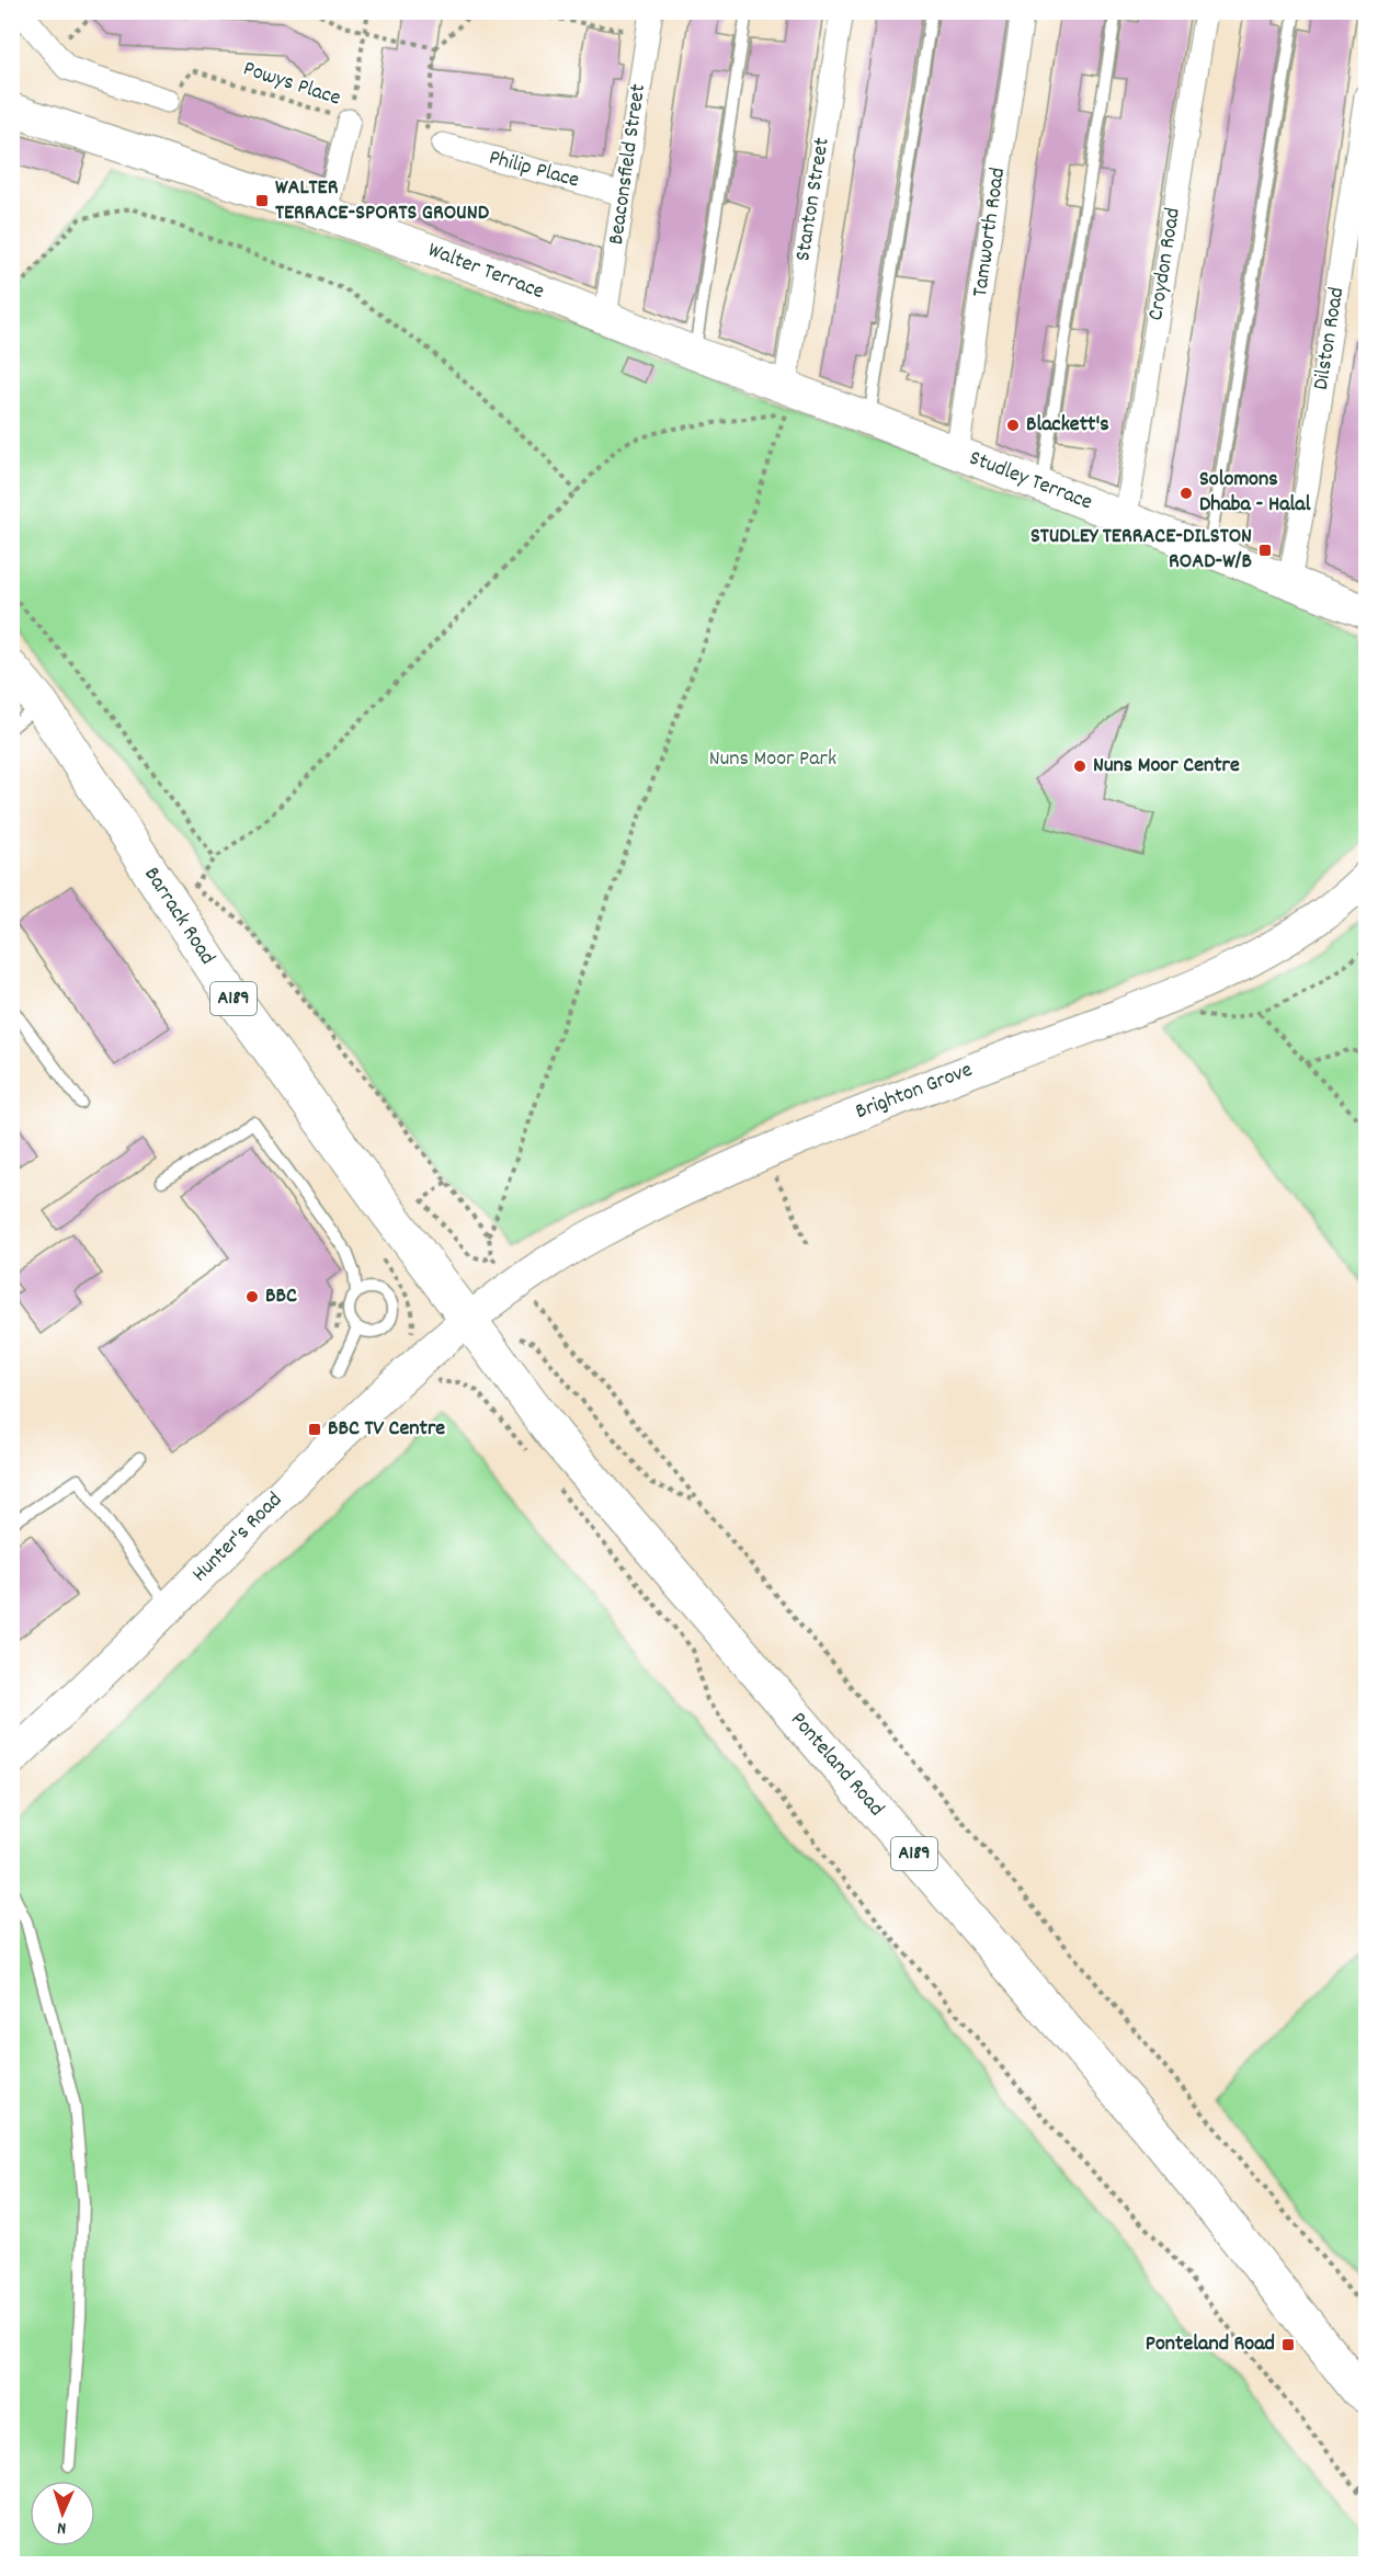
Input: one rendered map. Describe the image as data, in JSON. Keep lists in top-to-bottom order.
{
  "streets": {
    "main road": ["Barrack Road", "A189", "Ponteland Road"],
    "street": [
      "Beaconsfield Street",
      "Philip Place",
      "Stanton Street",
      "Tamworth Road",
      "Croydon Road",
      "Walter Terrace",
      "Dilston Road",
      "Studley Terrace",
      "Brighton Grove",
      "Hunter's Road"
    ],
    "path": ["Powys Place"]
  },
  "crossings": [
    ["Beaconsfield Street", "Philip Place"],
    ["Beaconsfield Street", "Walter Terrace"],
    ["Stanton Street", "Studley Terrace"],
    ["Tamworth Road", "Studley Terrace"],
    ["Croydon Road", "Studley Terrace"],
    ["Walter Terrace", "Studley Terrace"],
    ["Dilston Road", "Studley Terrace"],
    ["Barrack Road", "Brighton Grove"],
    ["Barrack Road", "Hunter's Road"],
    ["Barrack Road", "Ponteland Road"],
    ["Brighton Grove", "Hunter's Road"],
    ["Brighton Grove", "Ponteland Road"],
    ["Hunter's Road", "Ponteland Road"]
  ],
  "parks": ["Nuns Moor Park"],
  "places": {
    "transit": [
      "WALTER TERRACE-SPORTS GROUND",
      "STUDLEY TERRACE-DILSTON ROAD-W/B",
      "BBC TV Centre",
      "Ponteland Road"
    ],
    "other": [
      "Blackett's",
      "Solomons Dhaba - Halal",
      "Nuns Moor Centre",
      "BBC"
    ]
  },
  "north": "bottom"
}
